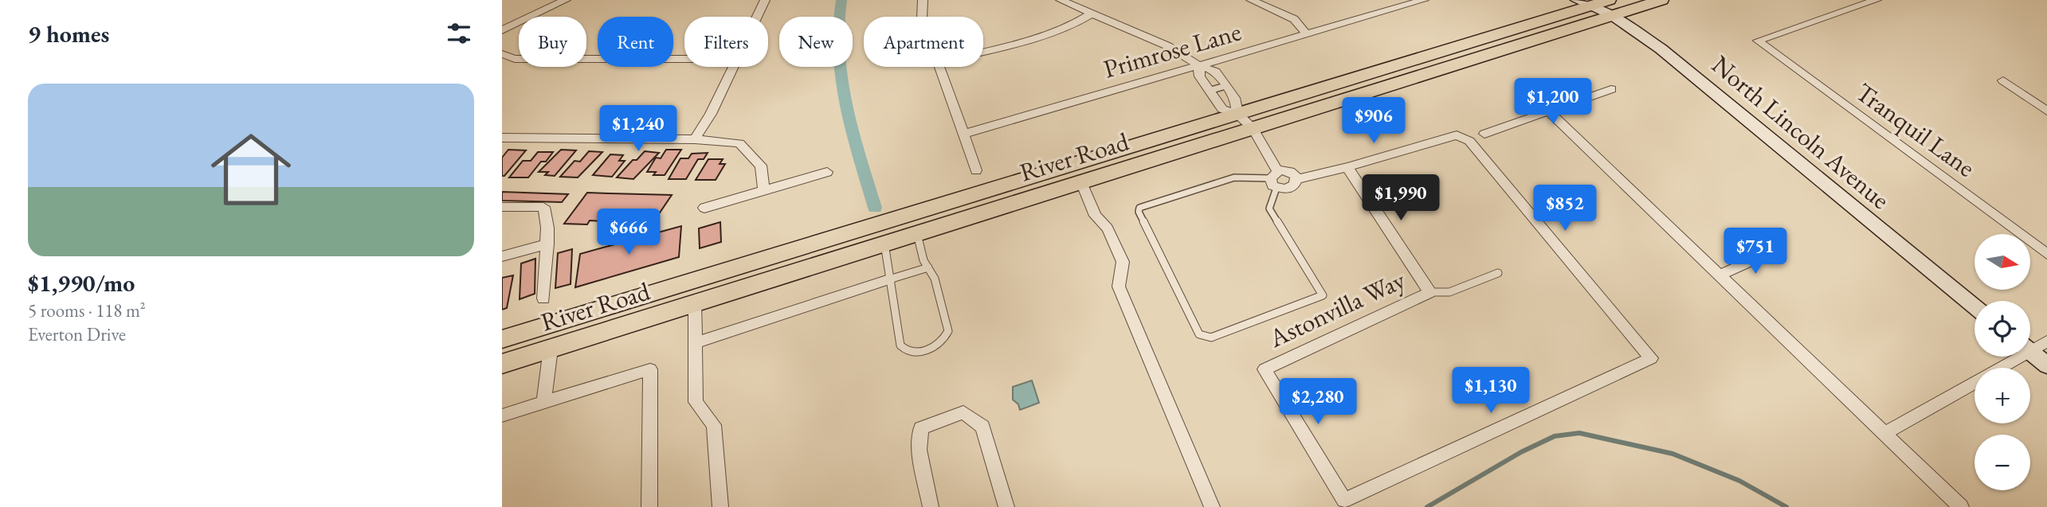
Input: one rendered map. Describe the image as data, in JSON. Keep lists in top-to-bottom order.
{
  "streets": {
    "main road": ["North Lincoln Avenue", "River Road"],
    "street": ["Primrose Lane", "Tranquil Lane", "Astonvilla Way"]
  },
  "crossings": [
    ["North Lincoln Avenue", "River Road"]
  ],
  "north": "right",
  "page": {
    "heading": "9 homes",
    "chip": [
      "Buy",
      "Rent",
      "Filters",
      "New",
      "Apartment"
    ],
    "list": [
      {
        "name": "$1,990/mo",
        "note": "5 rooms · 118 m² · Everton Drive"
      }
    ],
    "price": [
      "$1,200",
      "$906",
      "$1,240",
      "$1,990",
      "$852",
      "$666",
      "$751",
      "$1,130",
      "$2,280"
    ],
    "map_buttons": ["+", "−"]
  }
}
